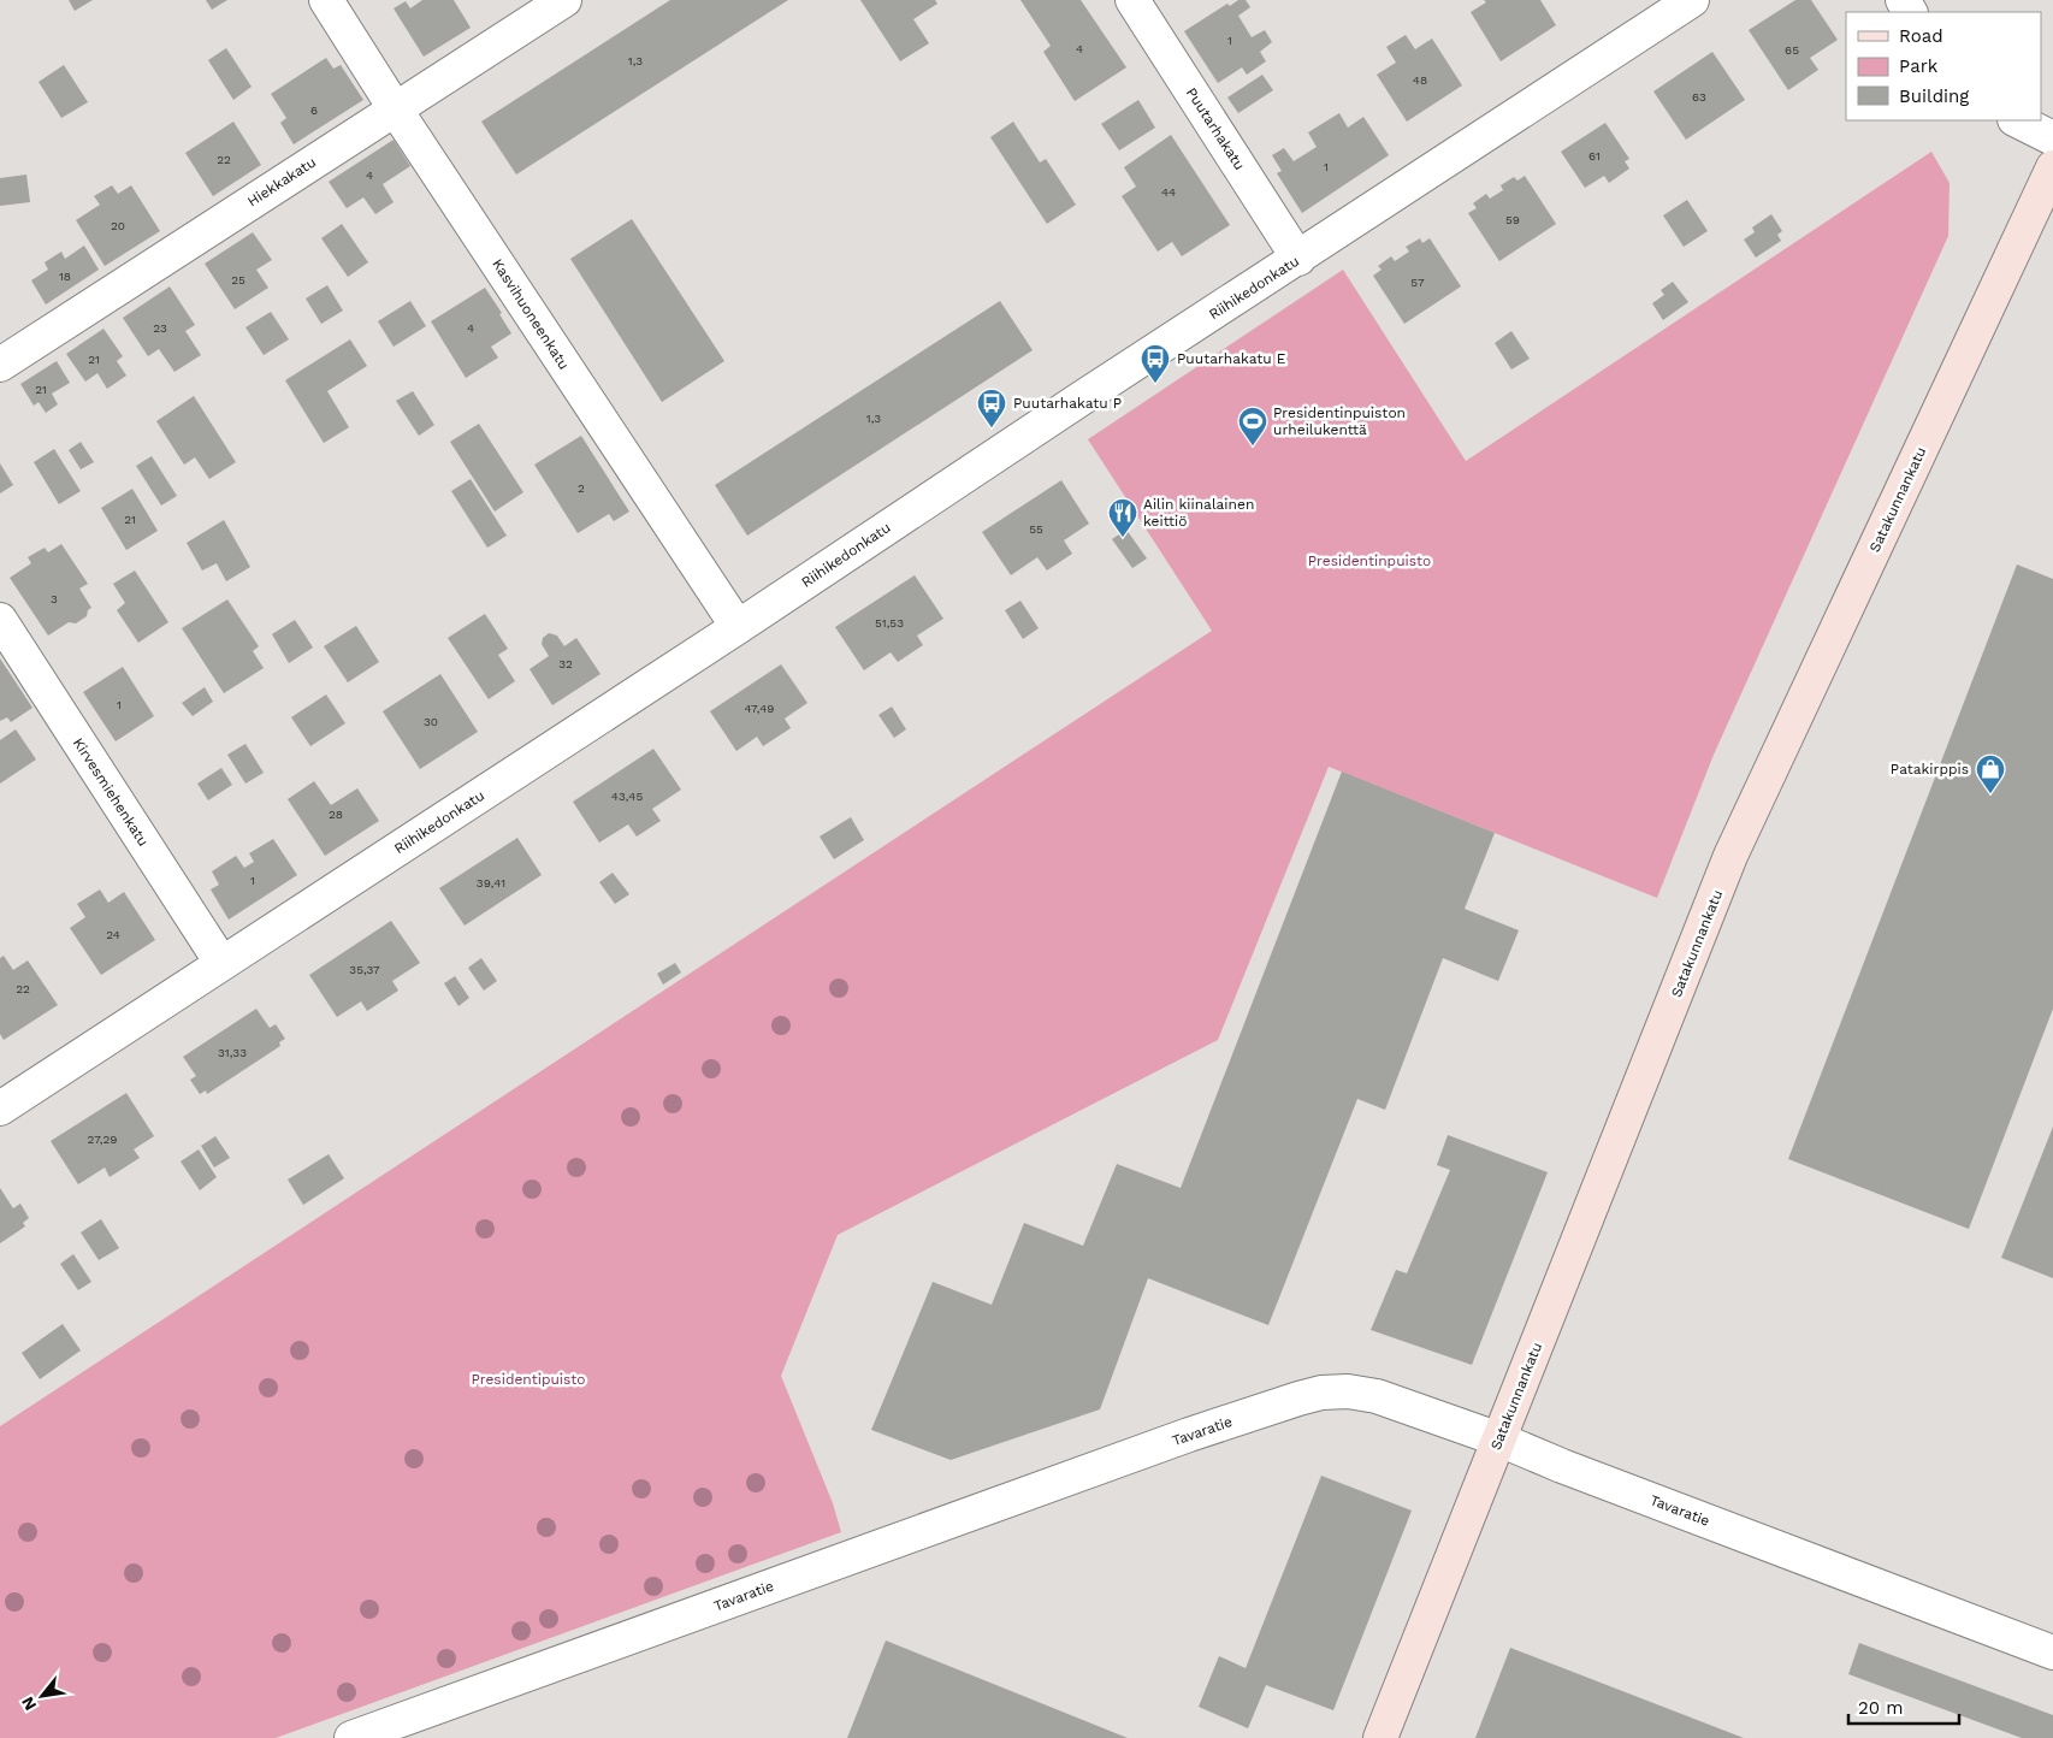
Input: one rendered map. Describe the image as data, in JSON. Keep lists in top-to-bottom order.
{
  "streets": {
    "main road": ["Satakunnankatu"],
    "street": [
      "Puutarhakatu",
      "Hiekkakatu",
      "Riihikedonkatu",
      "Kasvihuoneenkatu",
      "Kirvesmiehenkatu",
      "Tavaratie"
    ]
  },
  "crossings": [
    ["Puutarhakatu", "Riihikedonkatu"],
    ["Hiekkakatu", "Kasvihuoneenkatu"],
    ["Riihikedonkatu", "Kasvihuoneenkatu"],
    ["Riihikedonkatu", "Kirvesmiehenkatu"],
    ["Satakunnankatu", "Tavaratie"]
  ],
  "parks": ["Presidentinpuisto", "Presidentipuisto"],
  "places": {
    "bus stop": ["Puutarhakatu E", "Puutarhakatu P"],
    "sports": ["Presidentinpuiston urheilukenttä"],
    "restaurant": ["Ailin kiinalainen keittiö"],
    "shop": ["Patakirppis"]
  },
  "house_numbers": [
    "1",
    "4",
    "65",
    "1,3",
    "48",
    "63",
    "6",
    "61",
    "22",
    "1",
    "4",
    "44",
    "59",
    "20",
    "18",
    "25",
    "57",
    "23",
    "4",
    "21",
    "21",
    "1,3",
    "2",
    "21",
    "55",
    "3",
    "51,53",
    "32",
    "1",
    "47,49",
    "30",
    "43,45",
    "28",
    "1",
    "39,41",
    "24",
    "35,37",
    "22",
    "31,33",
    "27,29"
  ],
  "legend": ["Road", "Park", "Building"],
  "scale_bar": "20 m",
  "north": "bottom left"
}
